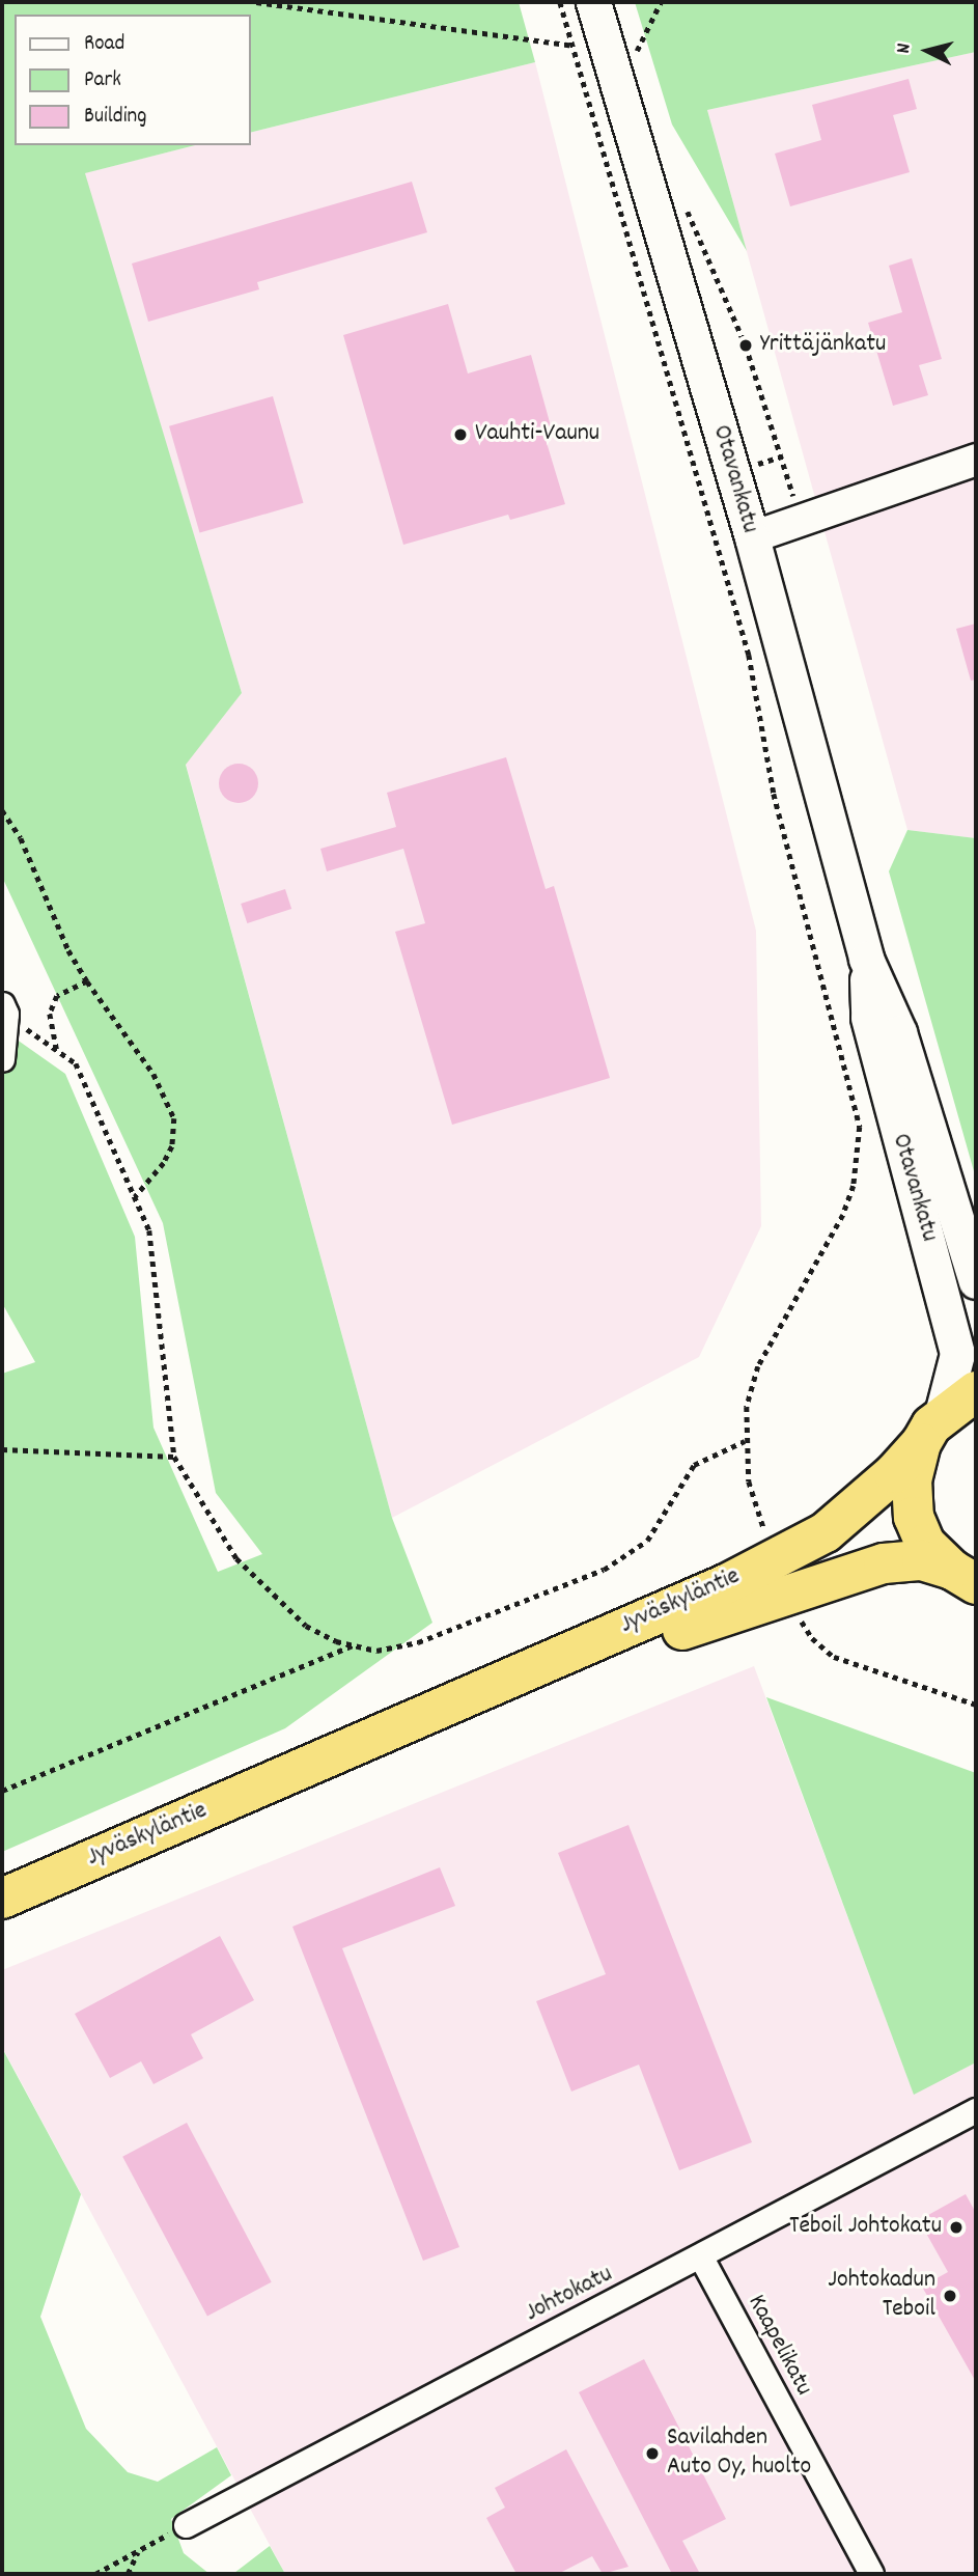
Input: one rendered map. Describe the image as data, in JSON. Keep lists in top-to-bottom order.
{
  "streets": {
    "highway": ["Jyväskyläntie"],
    "main road": ["Otavankatu"],
    "street": ["Johtokatu", "Kaapelikatu"]
  },
  "crossings": [
    ["Otavankatu", "Jyväskyläntie"],
    ["Johtokatu", "Kaapelikatu"]
  ],
  "places": [
    "Yrittäjänkatu",
    "Vauhti-Vaunu",
    "Teboil Johtokatu",
    "Johtokadun Teboil",
    "Savilahden Auto Oy, huolto"
  ],
  "legend": ["Road", "Park", "Building"],
  "north": "left"
}
